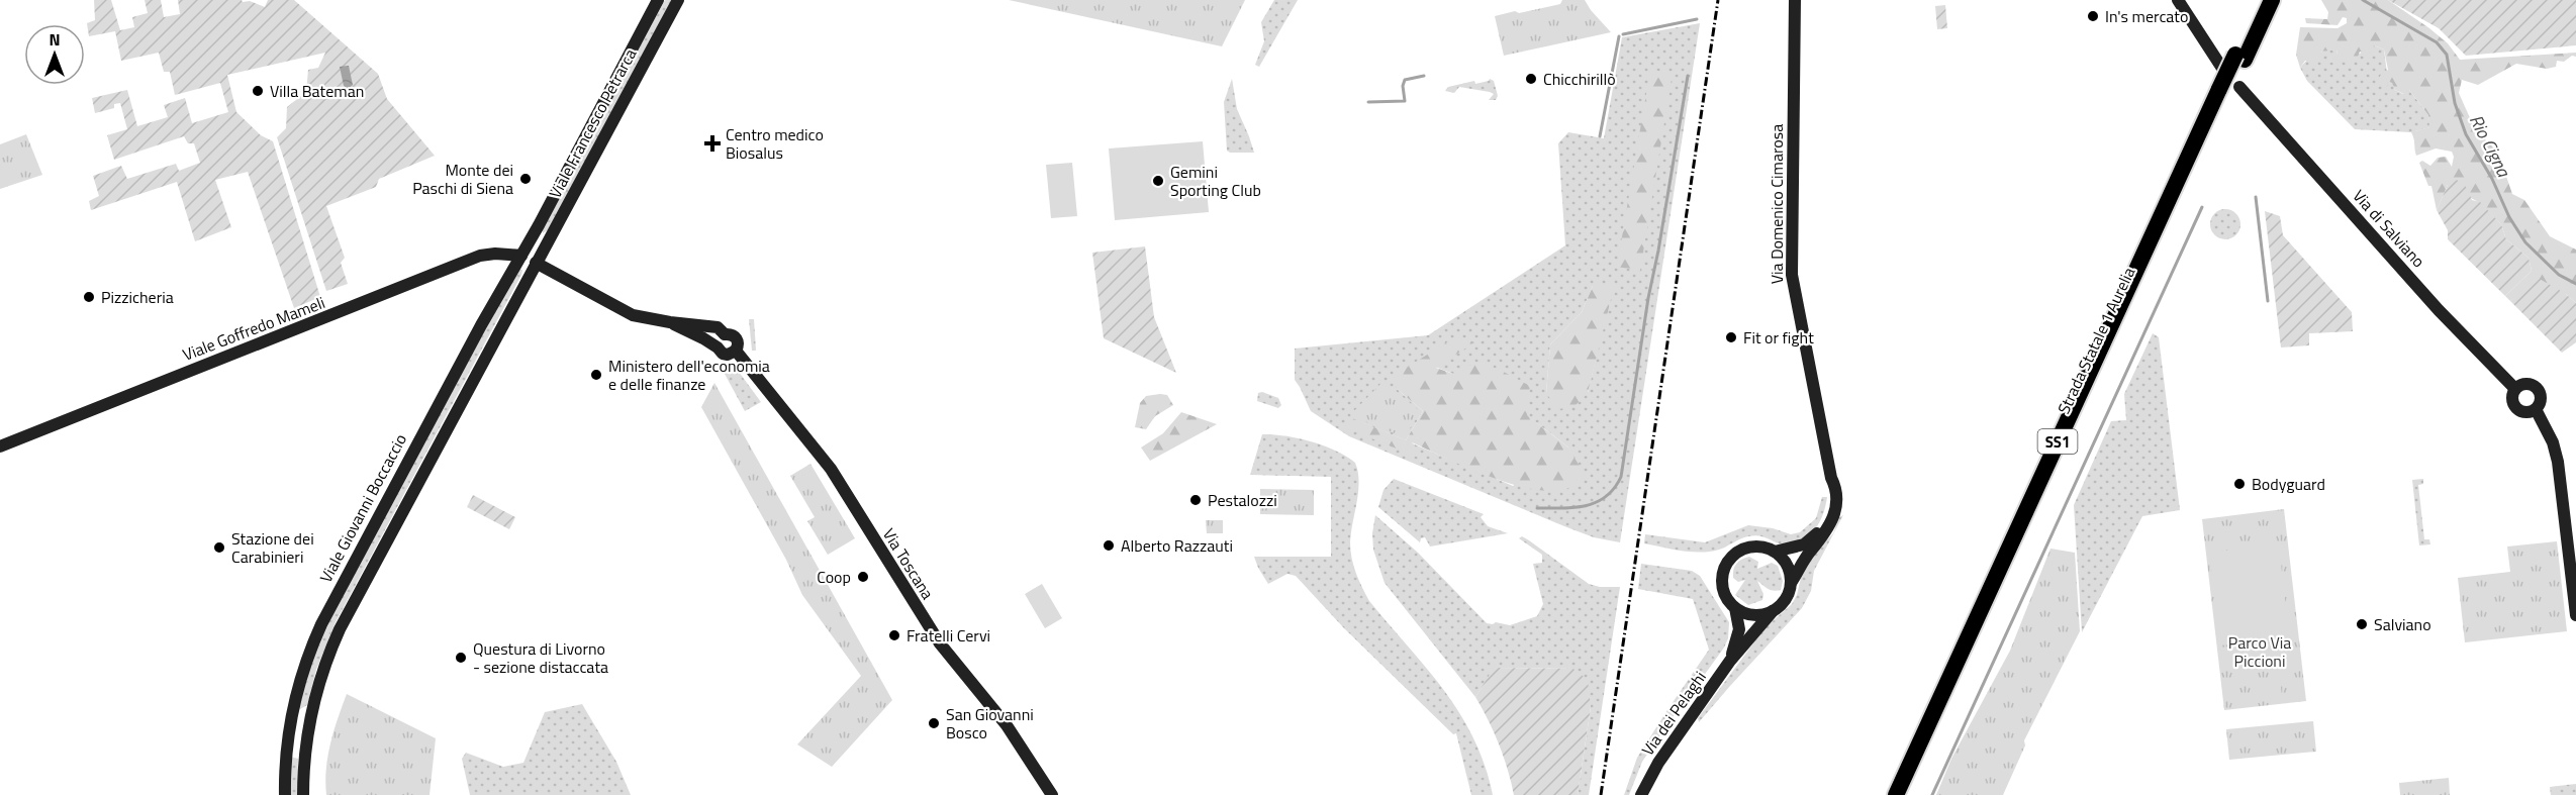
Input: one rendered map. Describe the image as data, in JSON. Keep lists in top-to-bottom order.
{
  "streets": {
    "highway": ["Strada Statale 1 Aurelia", "SS1"],
    "street": [
      "Viale Francesco Petrarca",
      "Via Domenico Cimarosa",
      "Via di Salviano",
      "Viale Goffredo Mameli",
      "Viale Giovanni Boccaccio",
      "Via Toscana",
      "Via dei Pelaghi"
    ]
  },
  "crossings": [
    ["Viale Francesco Petrarca", "Viale Goffredo Mameli"],
    ["Viale Francesco Petrarca", "Viale Giovanni Boccaccio"],
    ["Via Domenico Cimarosa", "Via dei Pelaghi"],
    ["Via di Salviano", "Strada Statale 1 Aurelia"],
    ["Viale Goffredo Mameli", "Viale Giovanni Boccaccio"]
  ],
  "water": ["Rio Cigna"],
  "parks": ["Parco Via Piccioni"],
  "places": {
    "other": [
      "In's mercato",
      "Chicchirillò",
      "Villa Bateman",
      "Monte dei Paschi di Siena",
      "Gemini Sporting Club",
      "Pizzicheria",
      "Fit or fight",
      "Ministero dell'economia e delle finanze",
      "Bodyguard",
      "Pestalozzi",
      "Alberto Razzauti",
      "Stazione dei Carabinieri",
      "Coop",
      "Salviano",
      "Fratelli Cervi",
      "Questura di Livorno - sezione distaccata",
      "San Giovanni Bosco"
    ],
    "health": ["Centro medico Biosalus"]
  },
  "north": "top"
}
